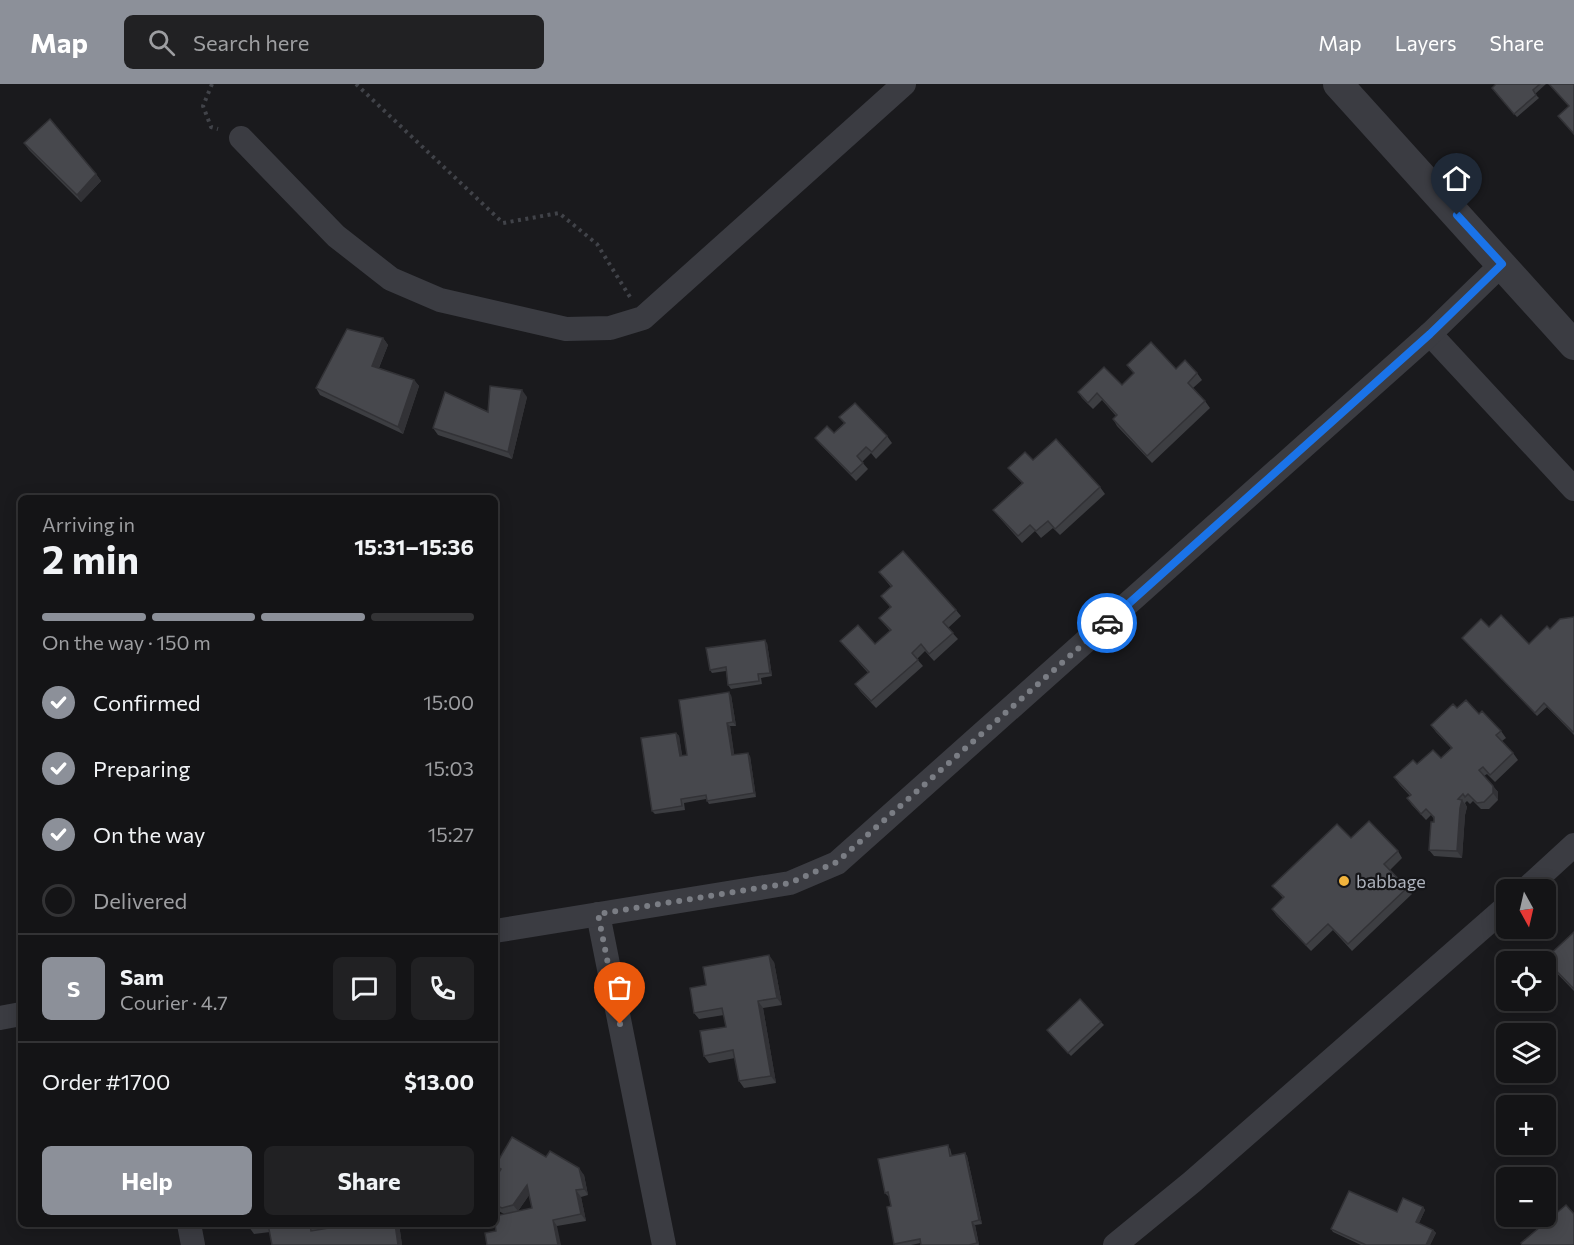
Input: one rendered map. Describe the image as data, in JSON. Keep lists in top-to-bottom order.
{
  "places": ["babbage"],
  "north": "bottom",
  "page": {
    "header": "Map",
    "search": "Search here",
    "nav": ["Map", "Layers", "Share"],
    "heading": ["2 min", "Arriving in", "15:31–15:36"],
    "panel": [
      "Sam",
      "Courier · 4.7",
      "Order #1700",
      "$13.00"
    ],
    "bar": "On the way · 150 m",
    "list": [
      ["Confirmed", "15:00"],
      ["Preparing", "15:03"],
      ["On the way", "15:27"],
      "Delivered"
    ],
    "map_buttons": ["+", "−"],
    "round": "S",
    "buttons": ["Help", "Share"]
  }
}
